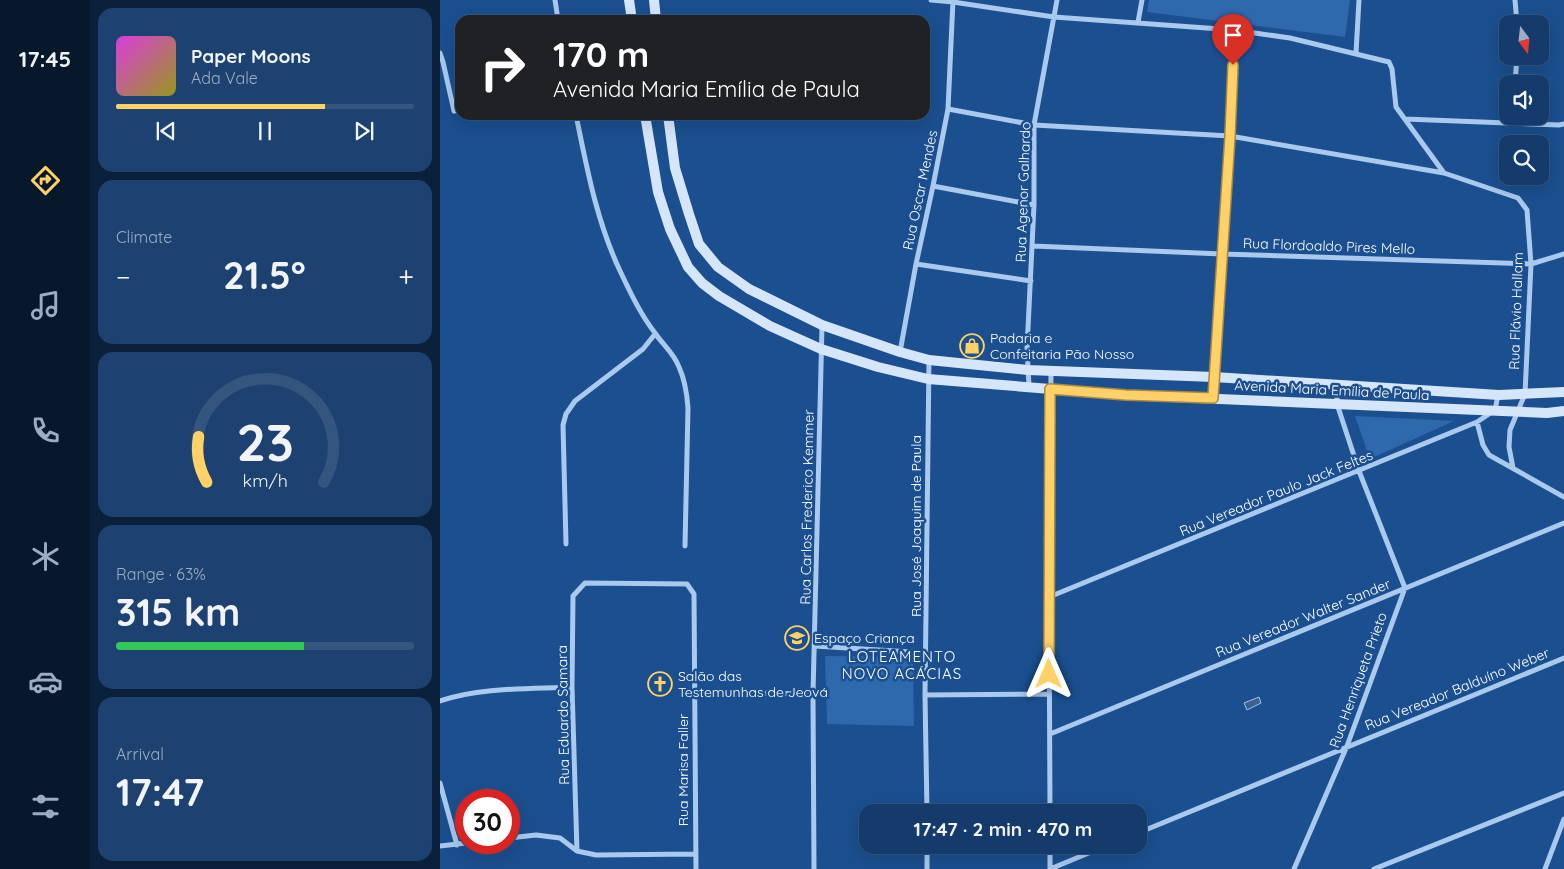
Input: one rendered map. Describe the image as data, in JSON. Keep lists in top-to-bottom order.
{
  "streets": {
    "main road": ["Avenida Maria Emília de Paula"],
    "street": [
      "Rua Oscar Mendes",
      "Rua Agenor Galhardo",
      "Rua Flordoaldo Pires Mello",
      "Rua Flávio Hallam",
      "Rua Vereador Paulo Jack Feltes",
      "Rua Carlos Frederico Kemmer",
      "Rua José Joaquim de Paula",
      "Rua Vereador Walter Sander",
      "Rua Henriqueta Prieto",
      "Rua Vereador Balduíno Weber",
      "Rua Eduardo Samara",
      "Rua Marisa Faller"
    ]
  },
  "crossings": [
    ["Rua Oscar Mendes", "Avenida Maria Emília de Paula"],
    ["Rua Agenor Galhardo", "Rua Flordoaldo Pires Mello"],
    ["Rua Agenor Galhardo", "Avenida Maria Emília de Paula"],
    ["Rua Flordoaldo Pires Mello", "Rua Flávio Hallam"],
    ["Rua Flávio Hallam", "Avenida Maria Emília de Paula"],
    ["Avenida Maria Emília de Paula", "Rua Vereador Paulo Jack Feltes"],
    ["Avenida Maria Emília de Paula", "Rua Carlos Frederico Kemmer"],
    ["Avenida Maria Emília de Paula", "Rua José Joaquim de Paula"],
    ["Rua Vereador Walter Sander", "Rua Henriqueta Prieto"],
    ["Rua Henriqueta Prieto", "Rua Vereador Balduíno Weber"],
    ["Rua Eduardo Samara", "Rua Marisa Faller"]
  ],
  "districts": ["LOTEAMENTO NOVO ACÁCIAS"],
  "places": {
    "shop": ["Padaria e Confeitaria Pão Nosso"],
    "school or university": ["Espaço Criança"],
    "church": ["Salão das Testemunhas de Jeová"]
  },
  "north": "bottom",
  "page": {
    "tabs": "17:45",
    "turn": ["170 m", "Avenida Maria Emília de Paula"],
    "song": ["Paper Moons", "Ada Vale"],
    "tile": [
      "Climate",
      ["Range · 63%", "315 km"],
      ["Arrival", "17:47"]
    ],
    "heat": ["−", "21.5°", "+"],
    "limit": "30",
    "trip": "17:47 · 2 min · 470 m",
    "gauge": ["23", "km/h"]
  }
}
